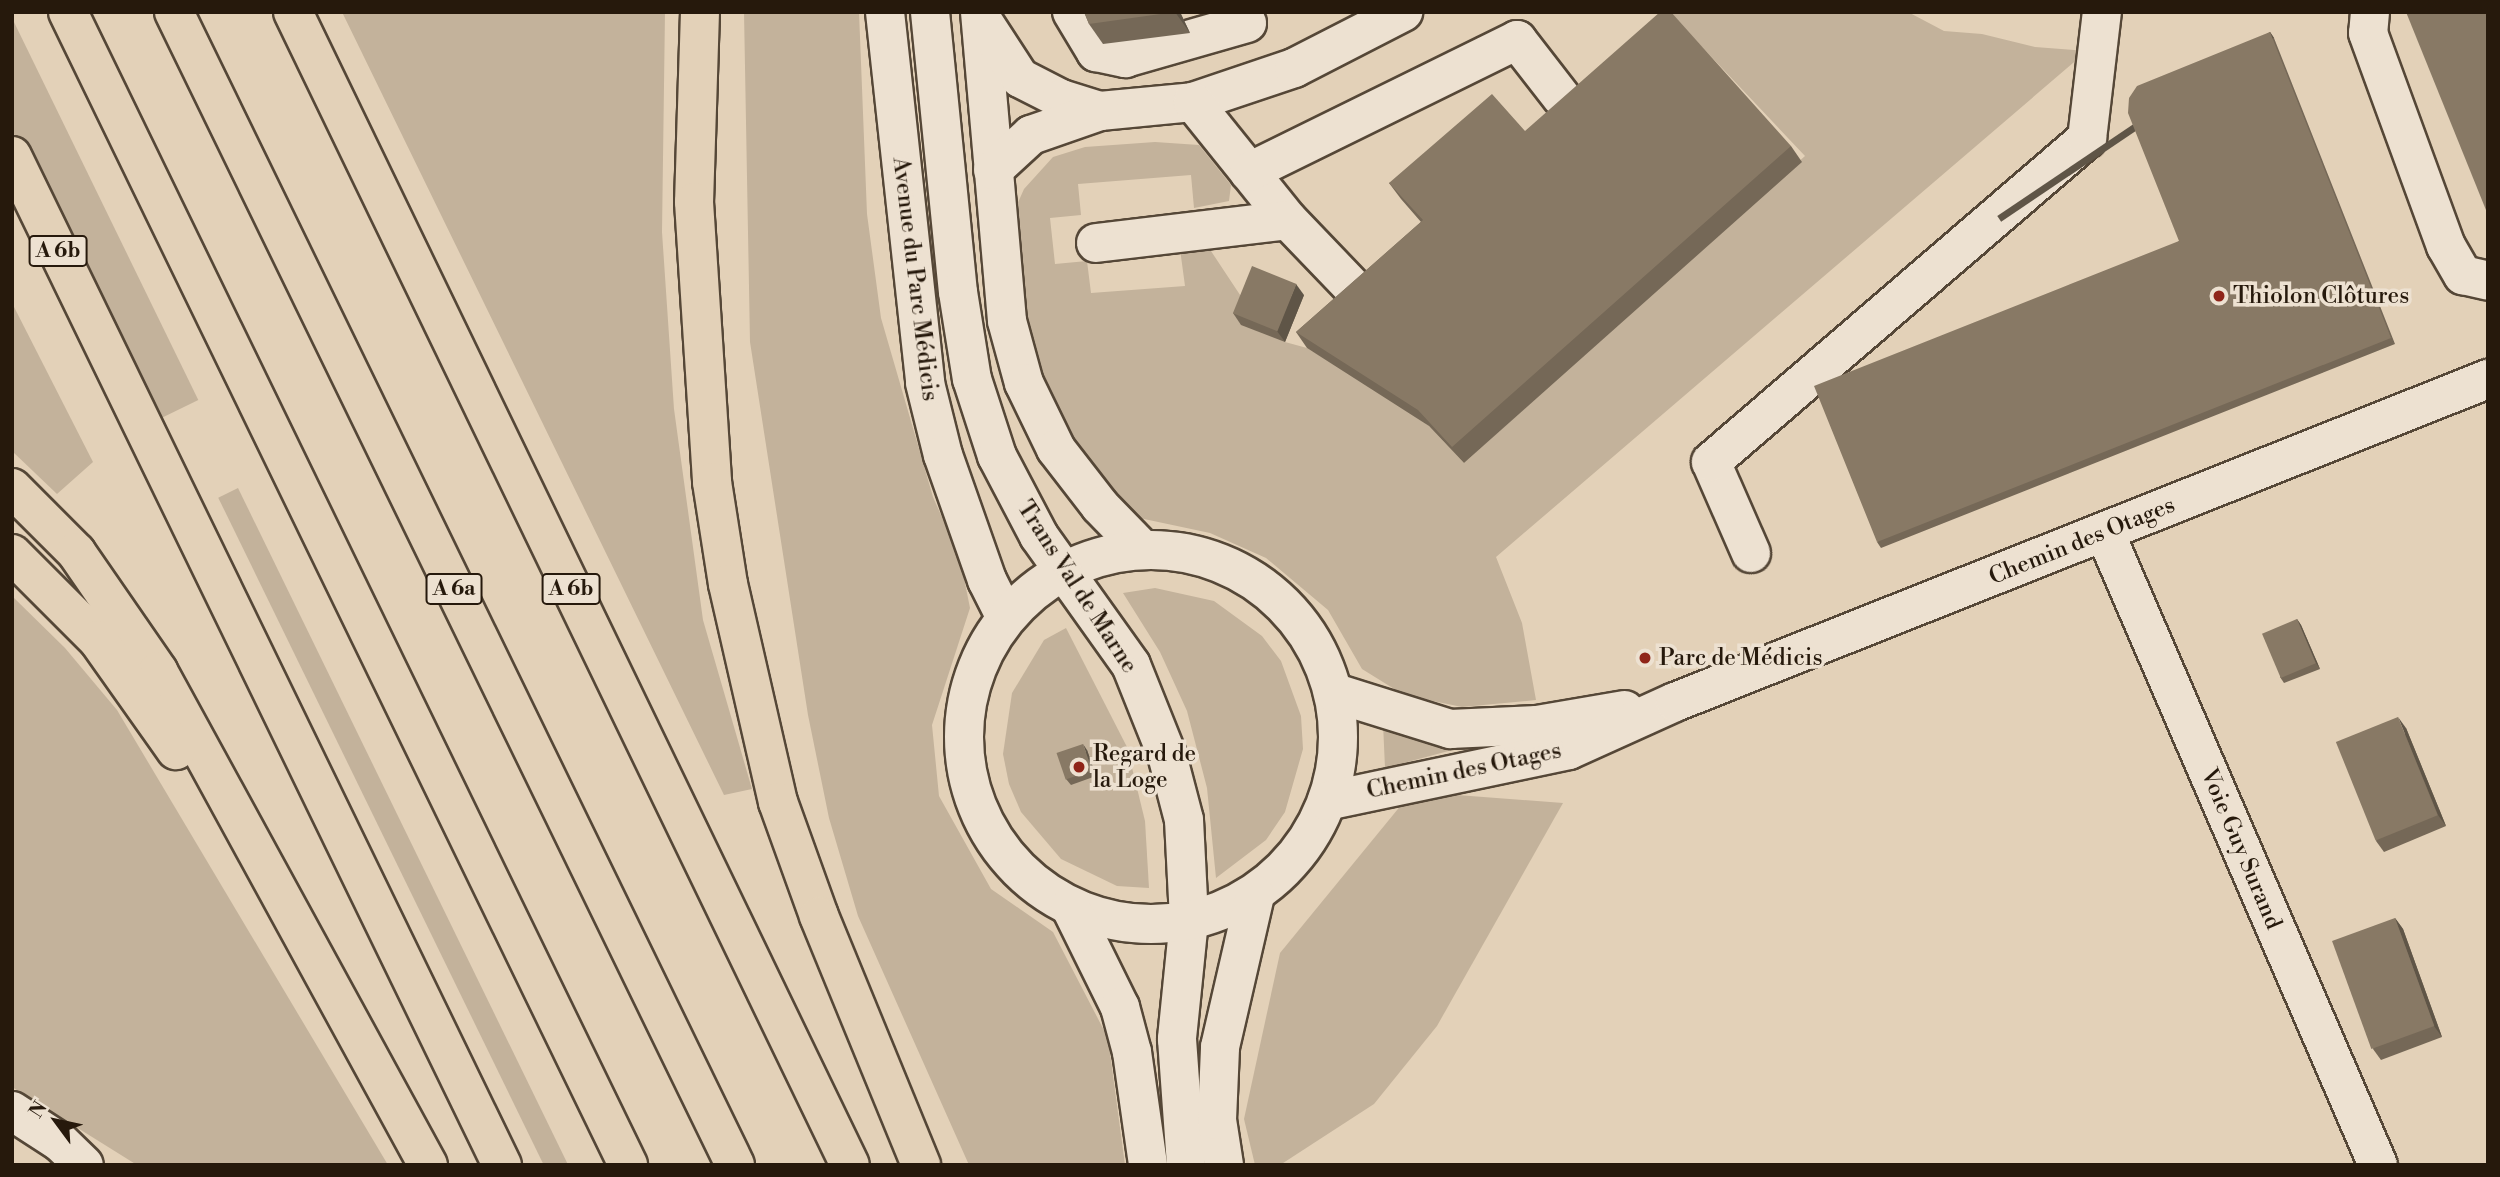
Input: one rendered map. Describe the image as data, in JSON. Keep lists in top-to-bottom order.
{
  "streets": {
    "highway": ["A 6b", "A 6a"],
    "street": [
      "Avenue du Parc Médicis",
      "Chemin des Otages",
      "Trans Val de Marne",
      "Voie Guy Surand"
    ]
  },
  "crossings": [
    ["Chemin des Otages", "Voie Guy Surand"]
  ],
  "places": ["Thiolon Clôtures", "Parc de Médicis", "Regard de la Loge"],
  "north": "top left"
}
